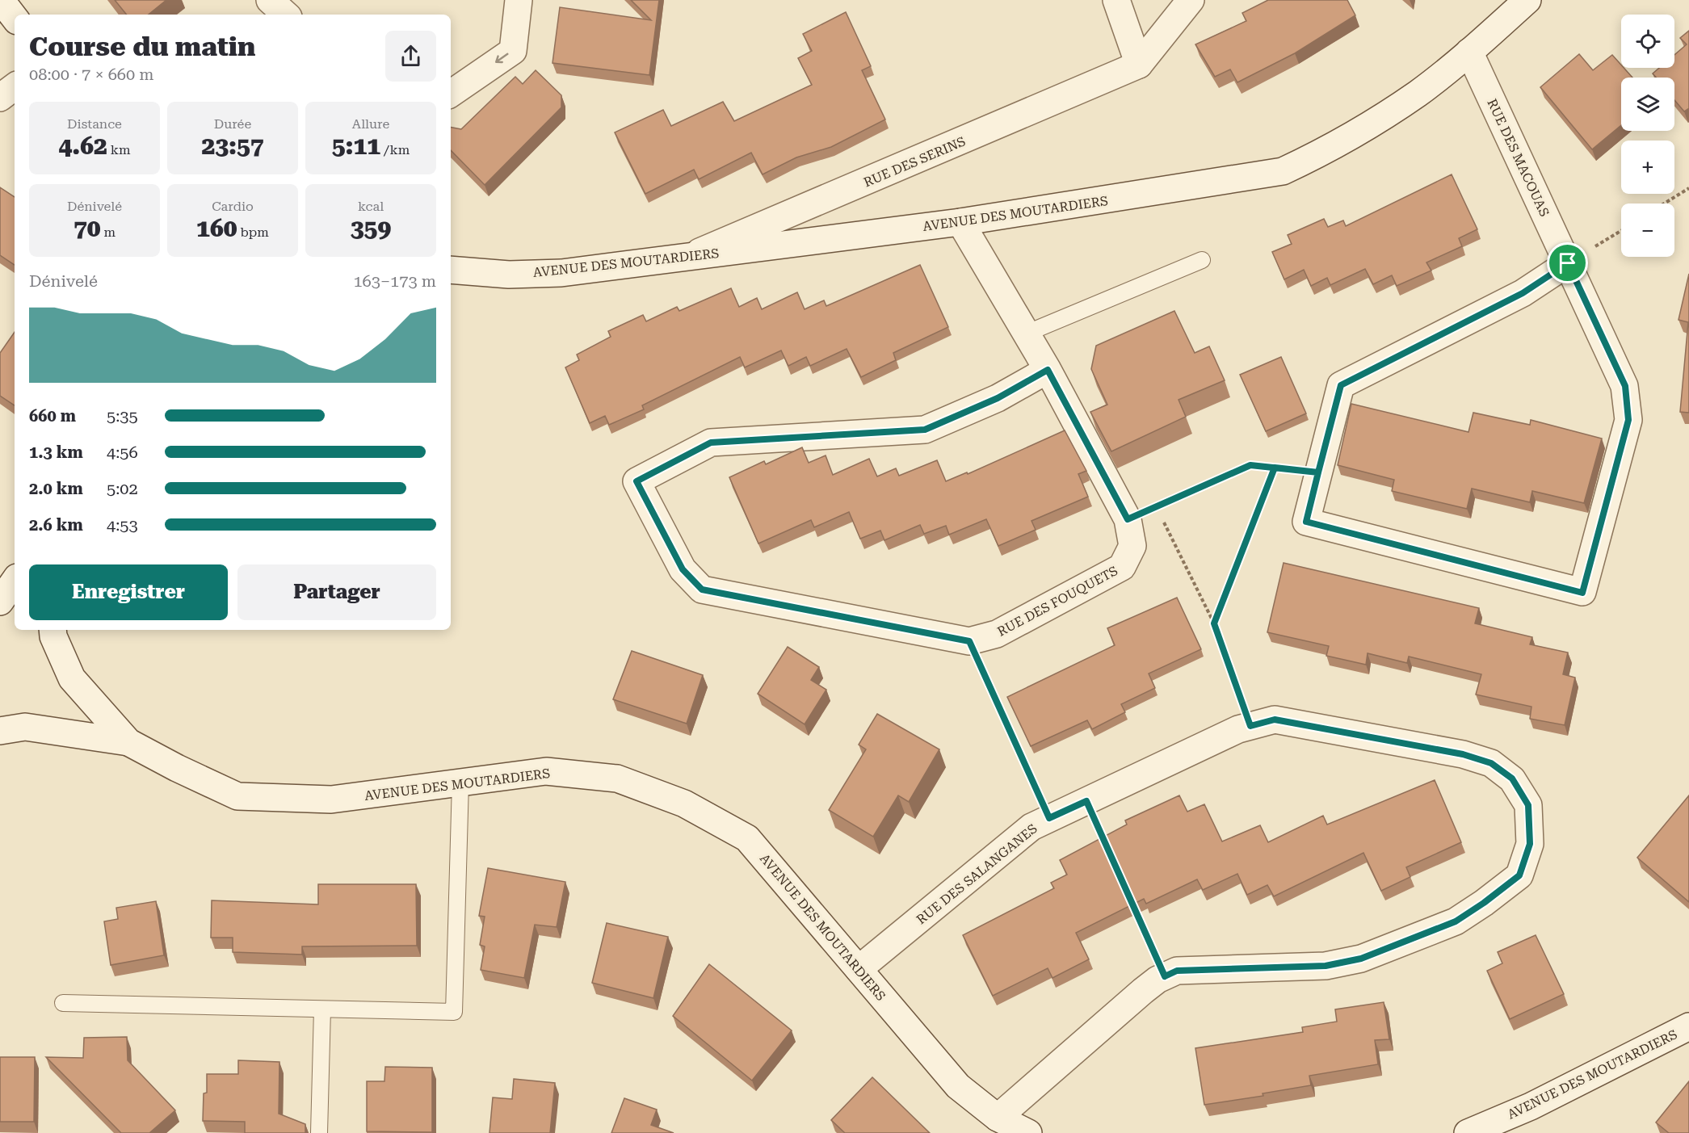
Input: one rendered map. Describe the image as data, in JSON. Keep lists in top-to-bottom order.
{
  "streets": {
    "street": [
      "RUE DES MACOUAS",
      "RUE DES SERINS",
      "AVENUE DES MOUTARDIERS",
      "RUE DES FOUQUETS",
      "RUE DES SALANGANES"
    ]
  },
  "crossings": [
    ["RUE DES MACOUAS", "AVENUE DES MOUTARDIERS"],
    ["RUE DES SERINS", "AVENUE DES MOUTARDIERS"],
    ["AVENUE DES MOUTARDIERS", "RUE DES FOUQUETS"],
    ["AVENUE DES MOUTARDIERS", "RUE DES SALANGANES"]
  ],
  "page": {
    "map_buttons": ["+", "−"],
    "heading": ["Course du matin", "08:00 · 7 × 660 m"],
    "stats": [
      ["Distance", "4.62 km"],
      ["Durée", "23:57"],
      ["Allure", "5:11 /km"],
      ["Dénivelé", "70 m"],
      ["Cardio", "160 bpm"],
      ["kcal", "359"]
    ],
    "chart": ["Dénivelé", "163–173 m"],
    "list": [
      {
        "name": "660 m",
        "note": "5:35"
      },
      {
        "name": "1.3 km",
        "note": "4:56"
      },
      {
        "name": "2.0 km",
        "note": "5:02"
      },
      {
        "name": "2.6 km",
        "note": "4:53"
      }
    ],
    "buttons": ["Enregistrer", "Partager"]
  }
}
